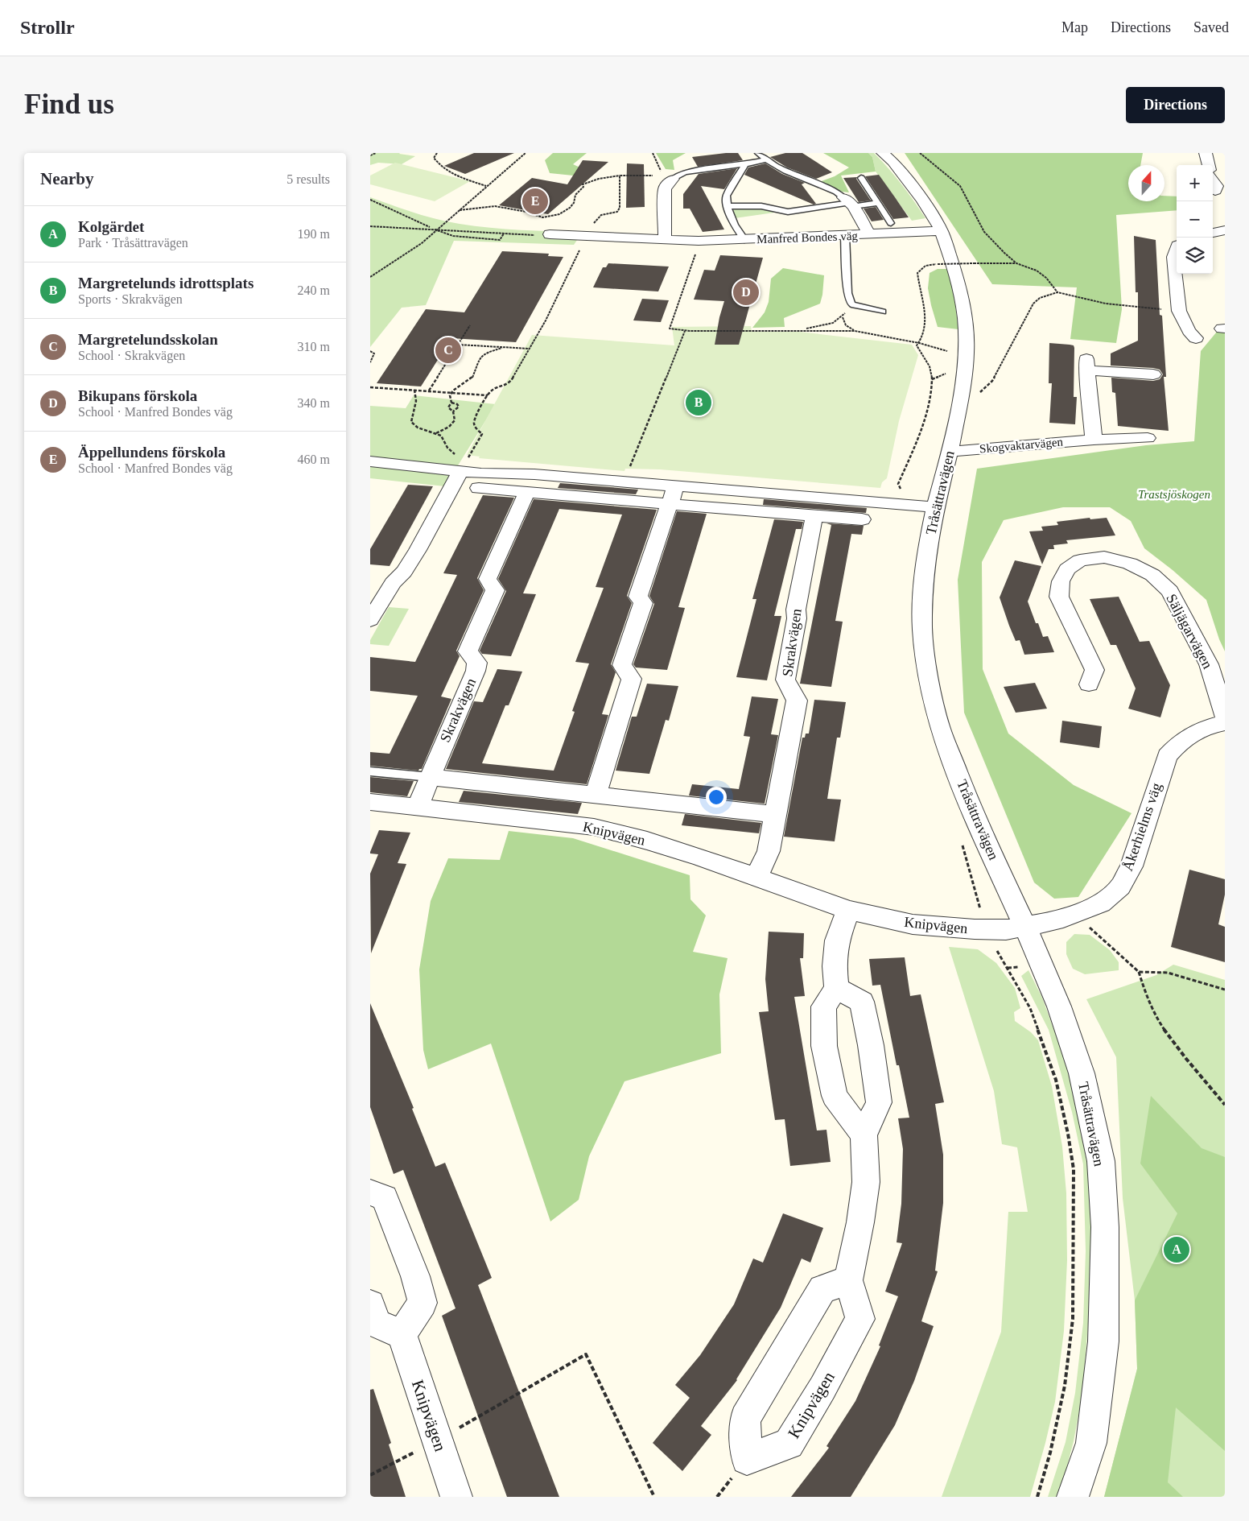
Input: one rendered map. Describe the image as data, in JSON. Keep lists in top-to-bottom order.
{
  "streets": {
    "street": [
      "Manfred Bondes väg",
      "Skogvaktarvägen",
      "Tråsättravägen",
      "Säljägarvägen",
      "Skrakvägen",
      "Åkerhielms väg",
      "Knipvägen"
    ]
  },
  "crossings": [
    ["Manfred Bondes väg", "Tråsättravägen"],
    ["Skogvaktarvägen", "Tråsättravägen"],
    ["Tråsättravägen", "Åkerhielms väg"],
    ["Tråsättravägen", "Knipvägen"],
    ["Skrakvägen", "Knipvägen"],
    ["Åkerhielms väg", "Knipvägen"]
  ],
  "parks": ["Trastsjöskogen"],
  "north": "top",
  "page": {
    "header": "Strollr",
    "nav": ["Map", "Directions", "Saved"],
    "buttons": "Directions",
    "title": "Find us",
    "heading": ["Nearby", "5 results"],
    "map_buttons": ["+", "−"],
    "pins": [
      "E",
      "D",
      "C",
      "B",
      "A"
    ],
    "list": [
      {
        "mark": "A",
        "name": "Kolgärdet",
        "note": "Park · Tråsättravägen",
        "value": "190 m"
      },
      {
        "mark": "B",
        "name": "Margretelunds idrottsplats",
        "note": "Sports · Skrakvägen",
        "value": "240 m"
      },
      {
        "mark": "C",
        "name": "Margretelundsskolan",
        "note": "School · Skrakvägen",
        "value": "310 m"
      },
      {
        "mark": "D",
        "name": "Bikupans förskola",
        "note": "School · Manfred Bondes väg",
        "value": "340 m"
      },
      {
        "mark": "E",
        "name": "Äppellundens förskola",
        "note": "School · Manfred Bondes väg",
        "value": "460 m"
      }
    ]
  }
}
